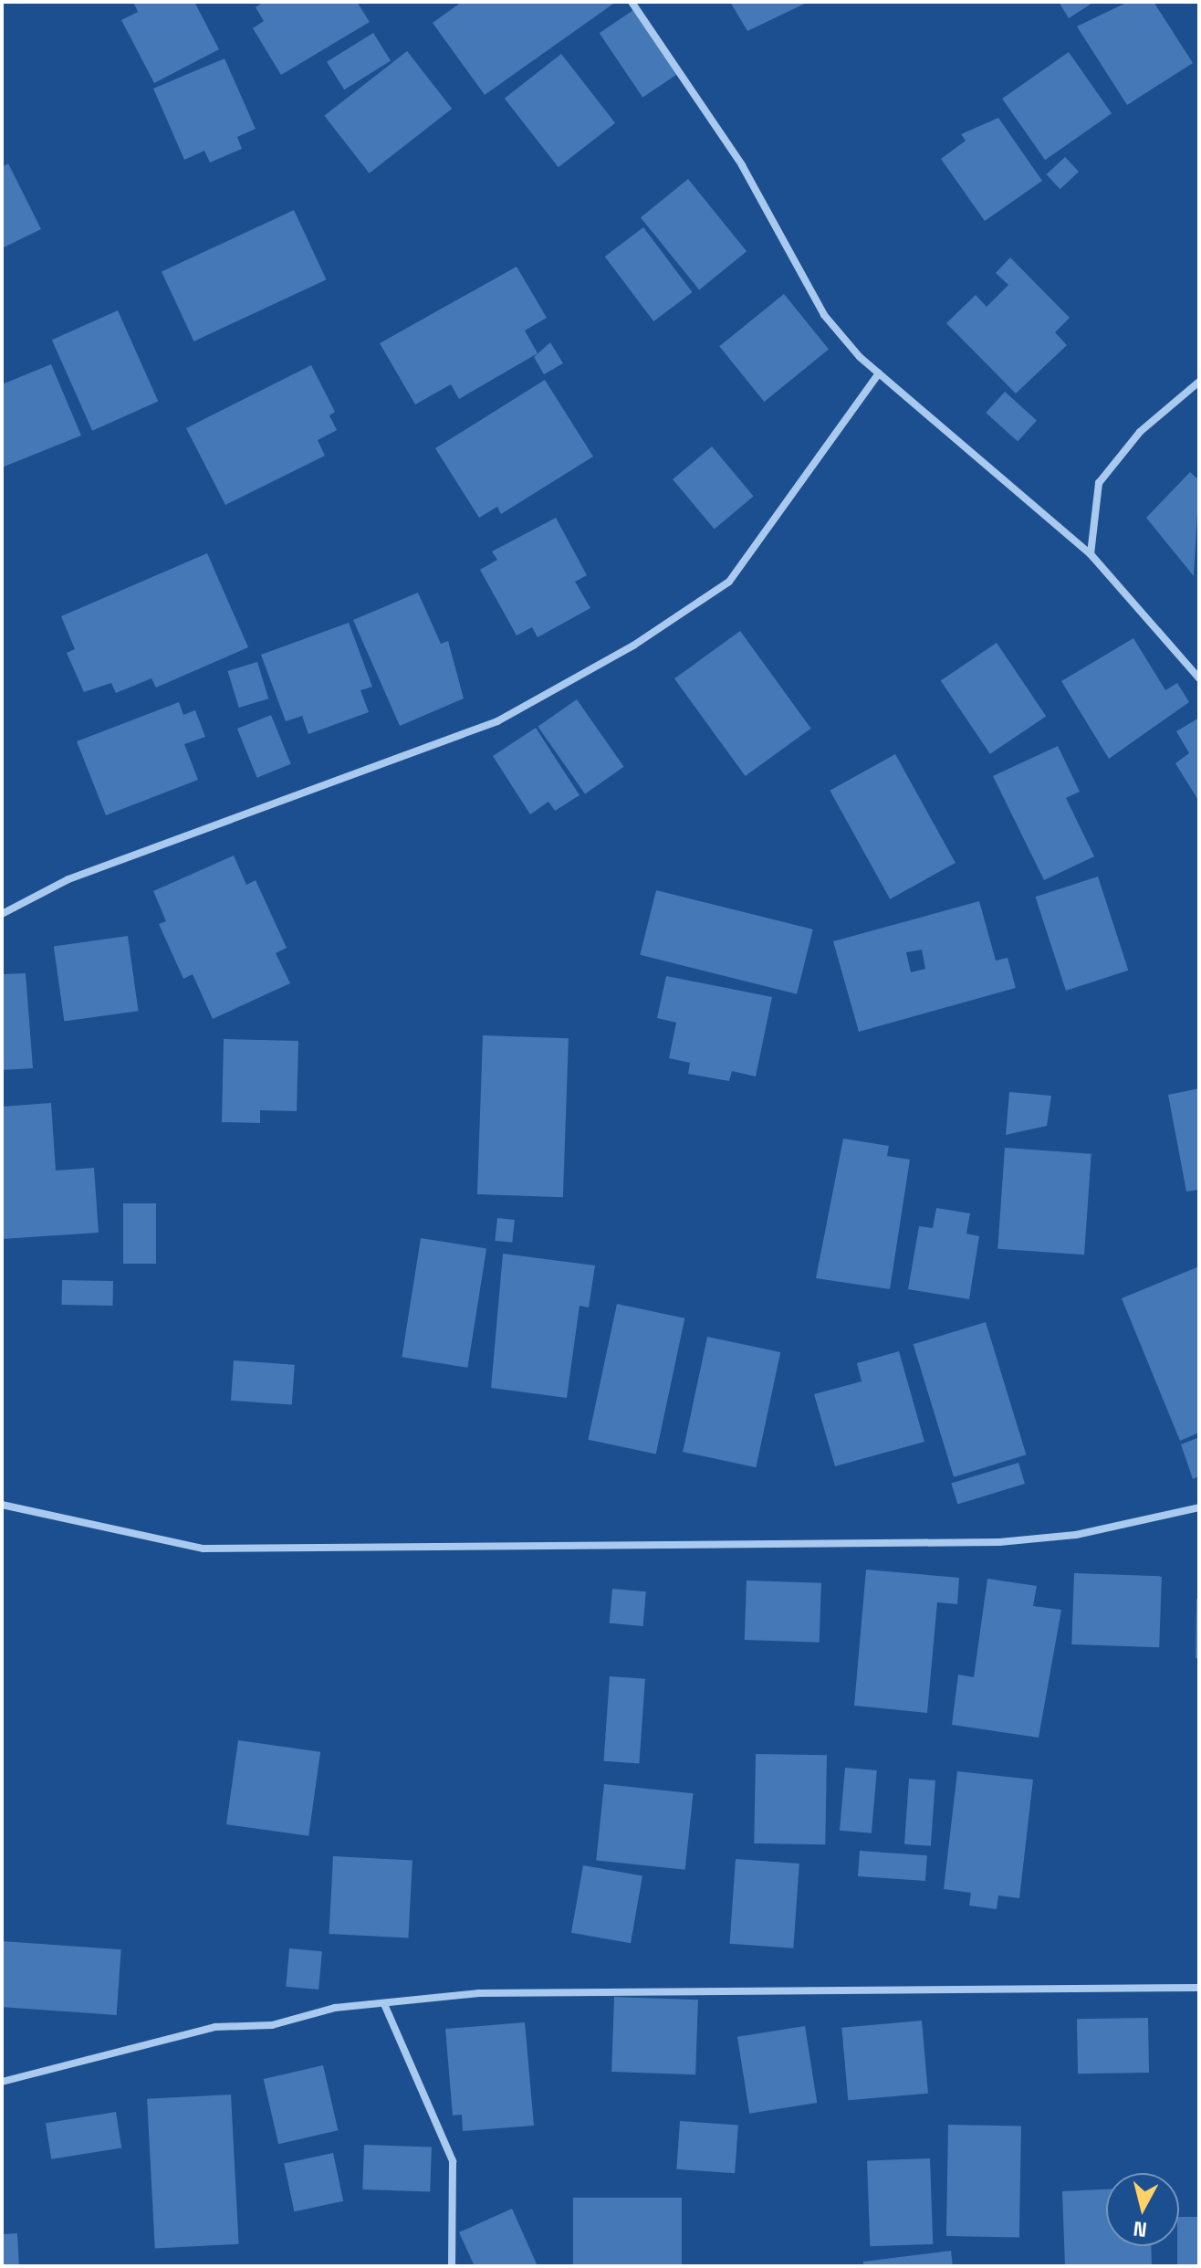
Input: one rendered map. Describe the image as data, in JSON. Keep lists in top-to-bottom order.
{
  "north": "bottom"
}
